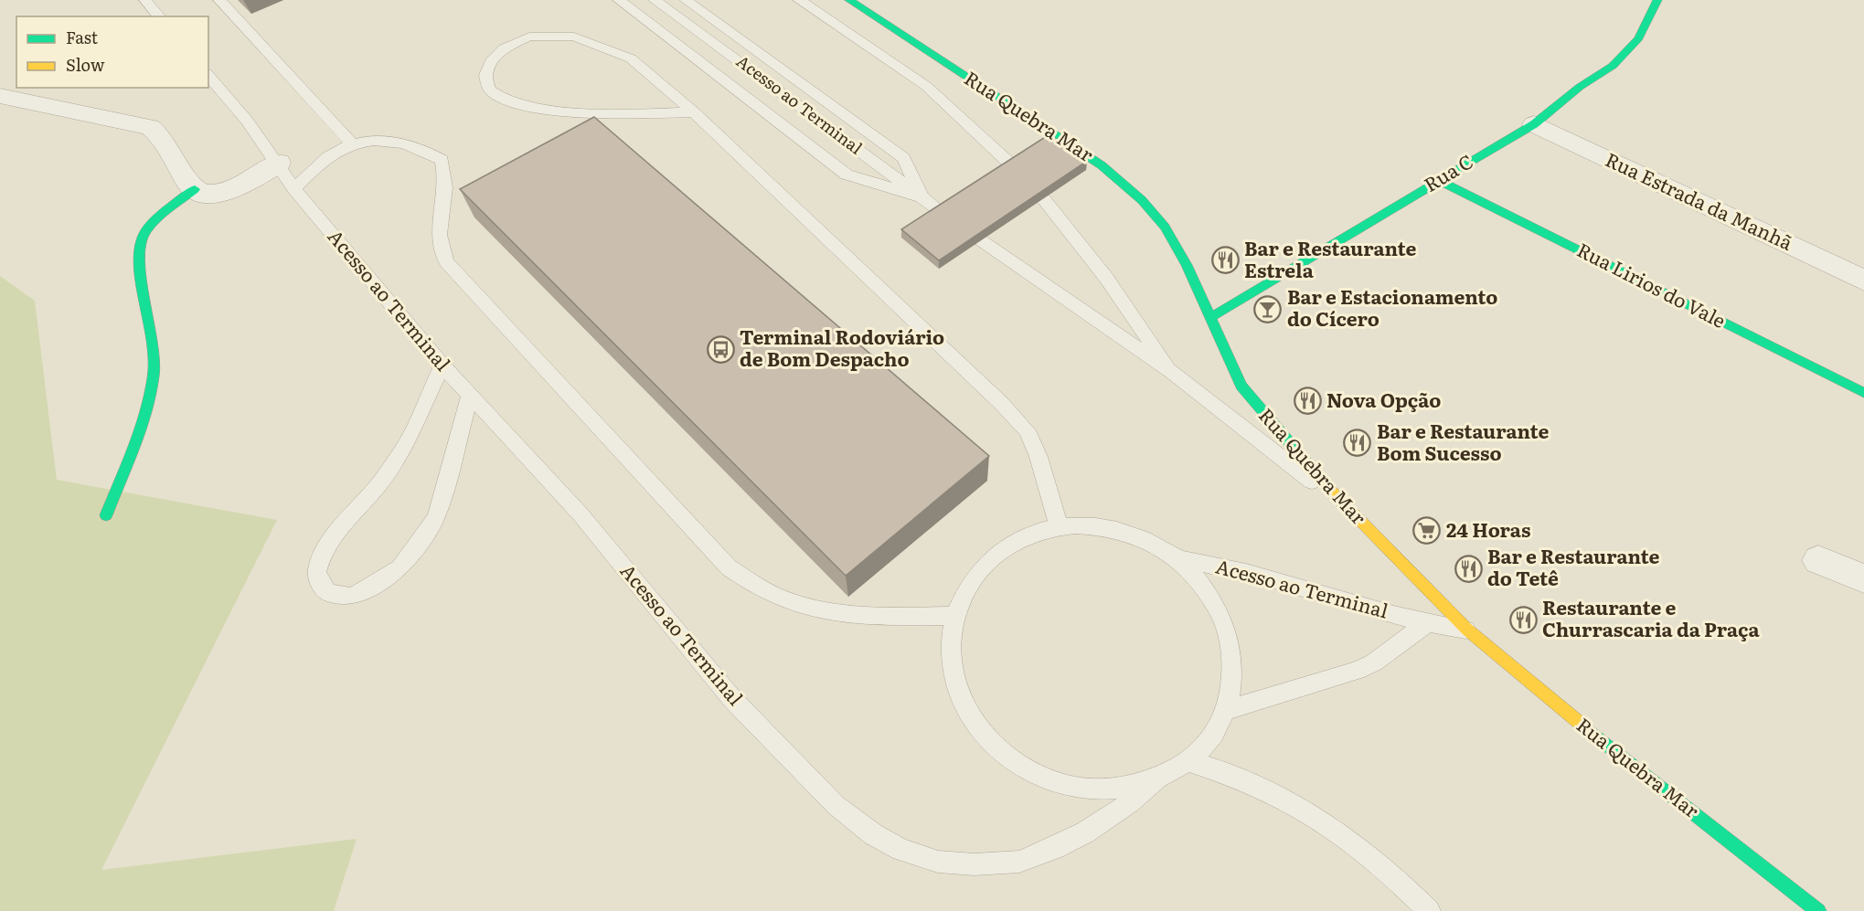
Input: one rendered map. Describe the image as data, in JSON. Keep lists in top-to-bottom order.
{
  "streets": {
    "street": [
      "Rua Quebra Mar",
      "Rua C",
      "Rua Estrada da Manhã",
      "Rua Lirios do Vale"
    ],
    "lane": ["Acesso ao Terminal"]
  },
  "crossings": [
    ["Acesso ao Terminal", "Rua Quebra Mar"],
    ["Rua Quebra Mar", "Rua C"],
    ["Rua C", "Rua Estrada da Manhã"],
    ["Rua C", "Rua Lirios do Vale"]
  ],
  "places": {
    "restaurant": [
      "Bar e Restaurante Estrela",
      "Nova Opção",
      "Bar e Restaurante Bom Sucesso",
      "Bar e Restaurante do Tetê",
      "Restaurante e Churrascaria da Praça"
    ],
    "bar": ["Bar e Estacionamento do Cícero"],
    "bus stop": ["Terminal Rodoviário de Bom Despacho"],
    "supermarket": ["24 Horas"]
  },
  "legend": ["Fast", "Slow"]
}
